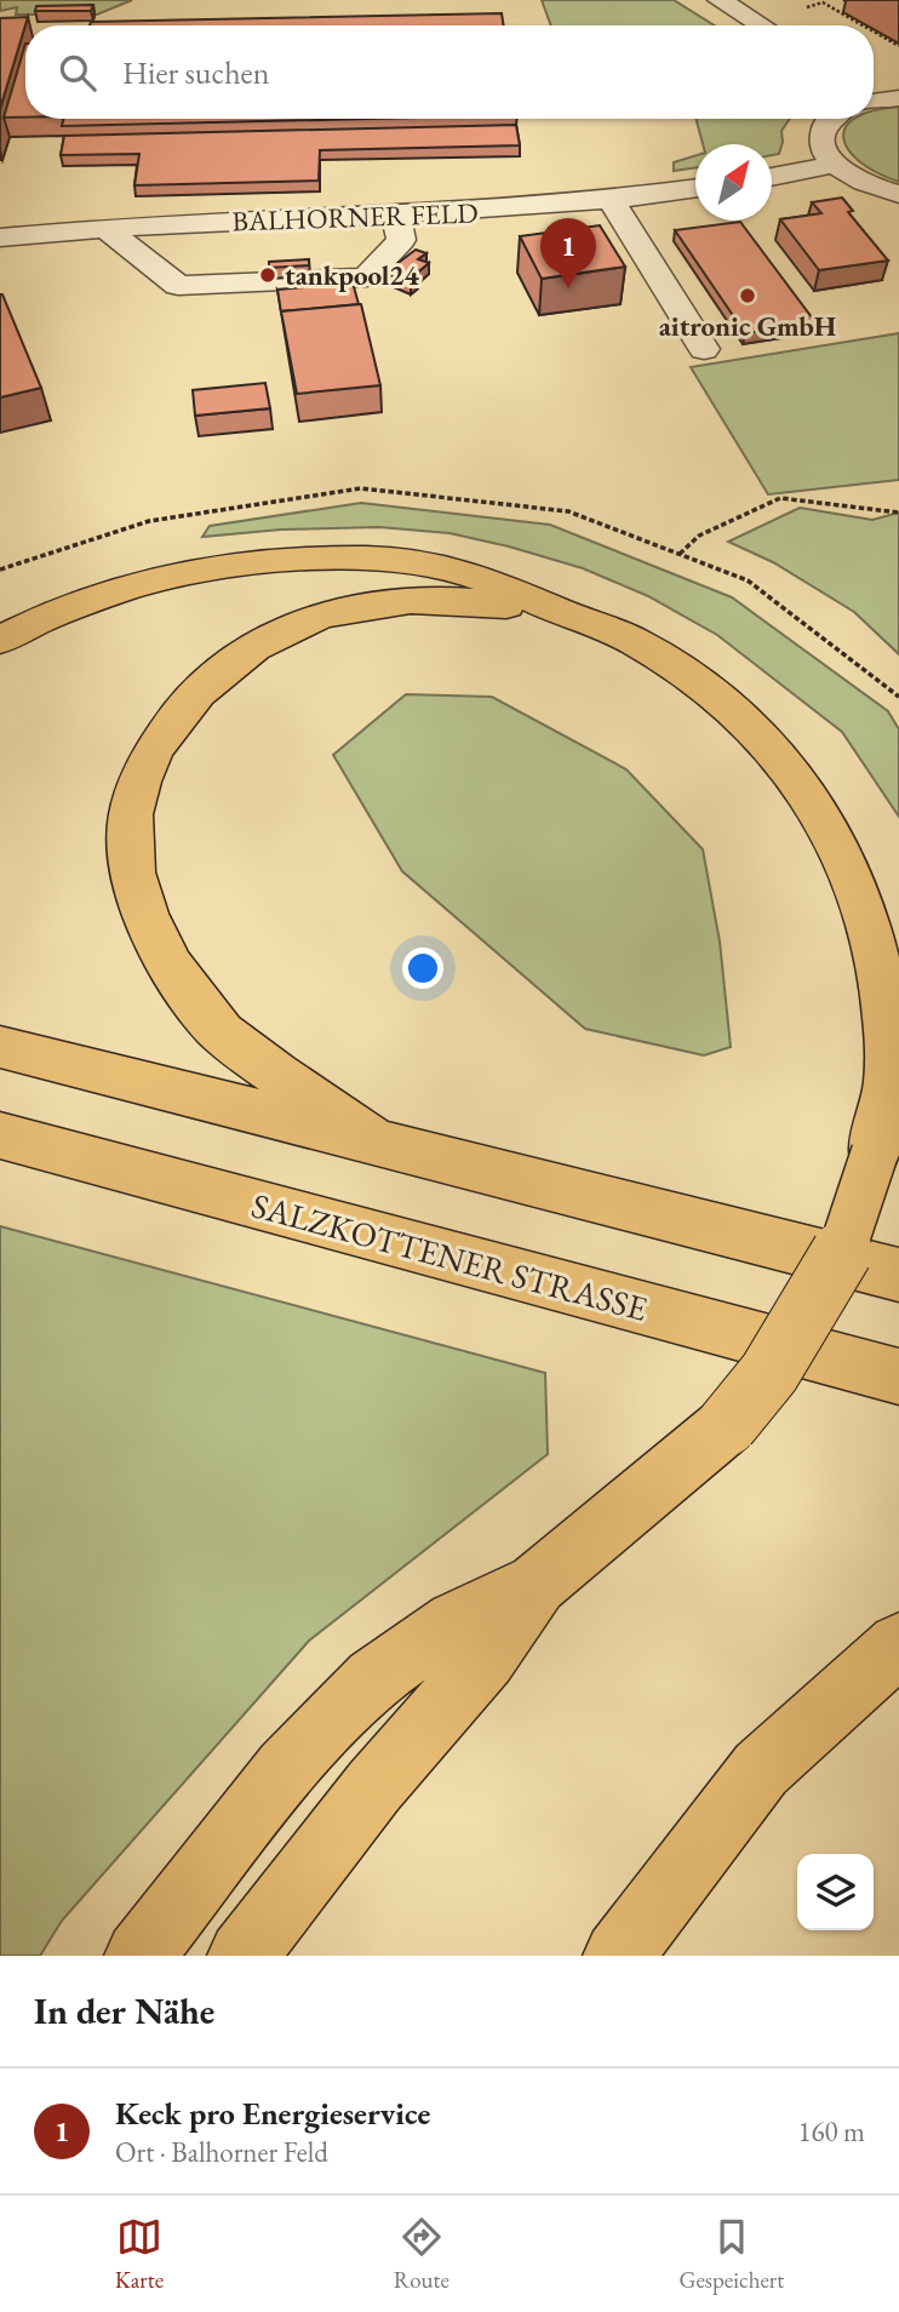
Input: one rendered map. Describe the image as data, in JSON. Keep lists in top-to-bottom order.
{
  "streets": {
    "highway": ["SALZKOTTENER STRASSE"],
    "street": ["BALHORNER FELD"]
  },
  "places": ["tankpool24", "aitronic GmbH"],
  "north": "top right",
  "page": {
    "search": "Hier suchen",
    "pins": "1",
    "heading": "In der Nähe",
    "list": [
      {
        "mark": "1",
        "name": "Keck pro Energieservice",
        "note": "Ort · Balhorner Feld",
        "value": "160 m"
      }
    ],
    "nav": ["Karte", "Route", "Gespeichert"]
  }
}
